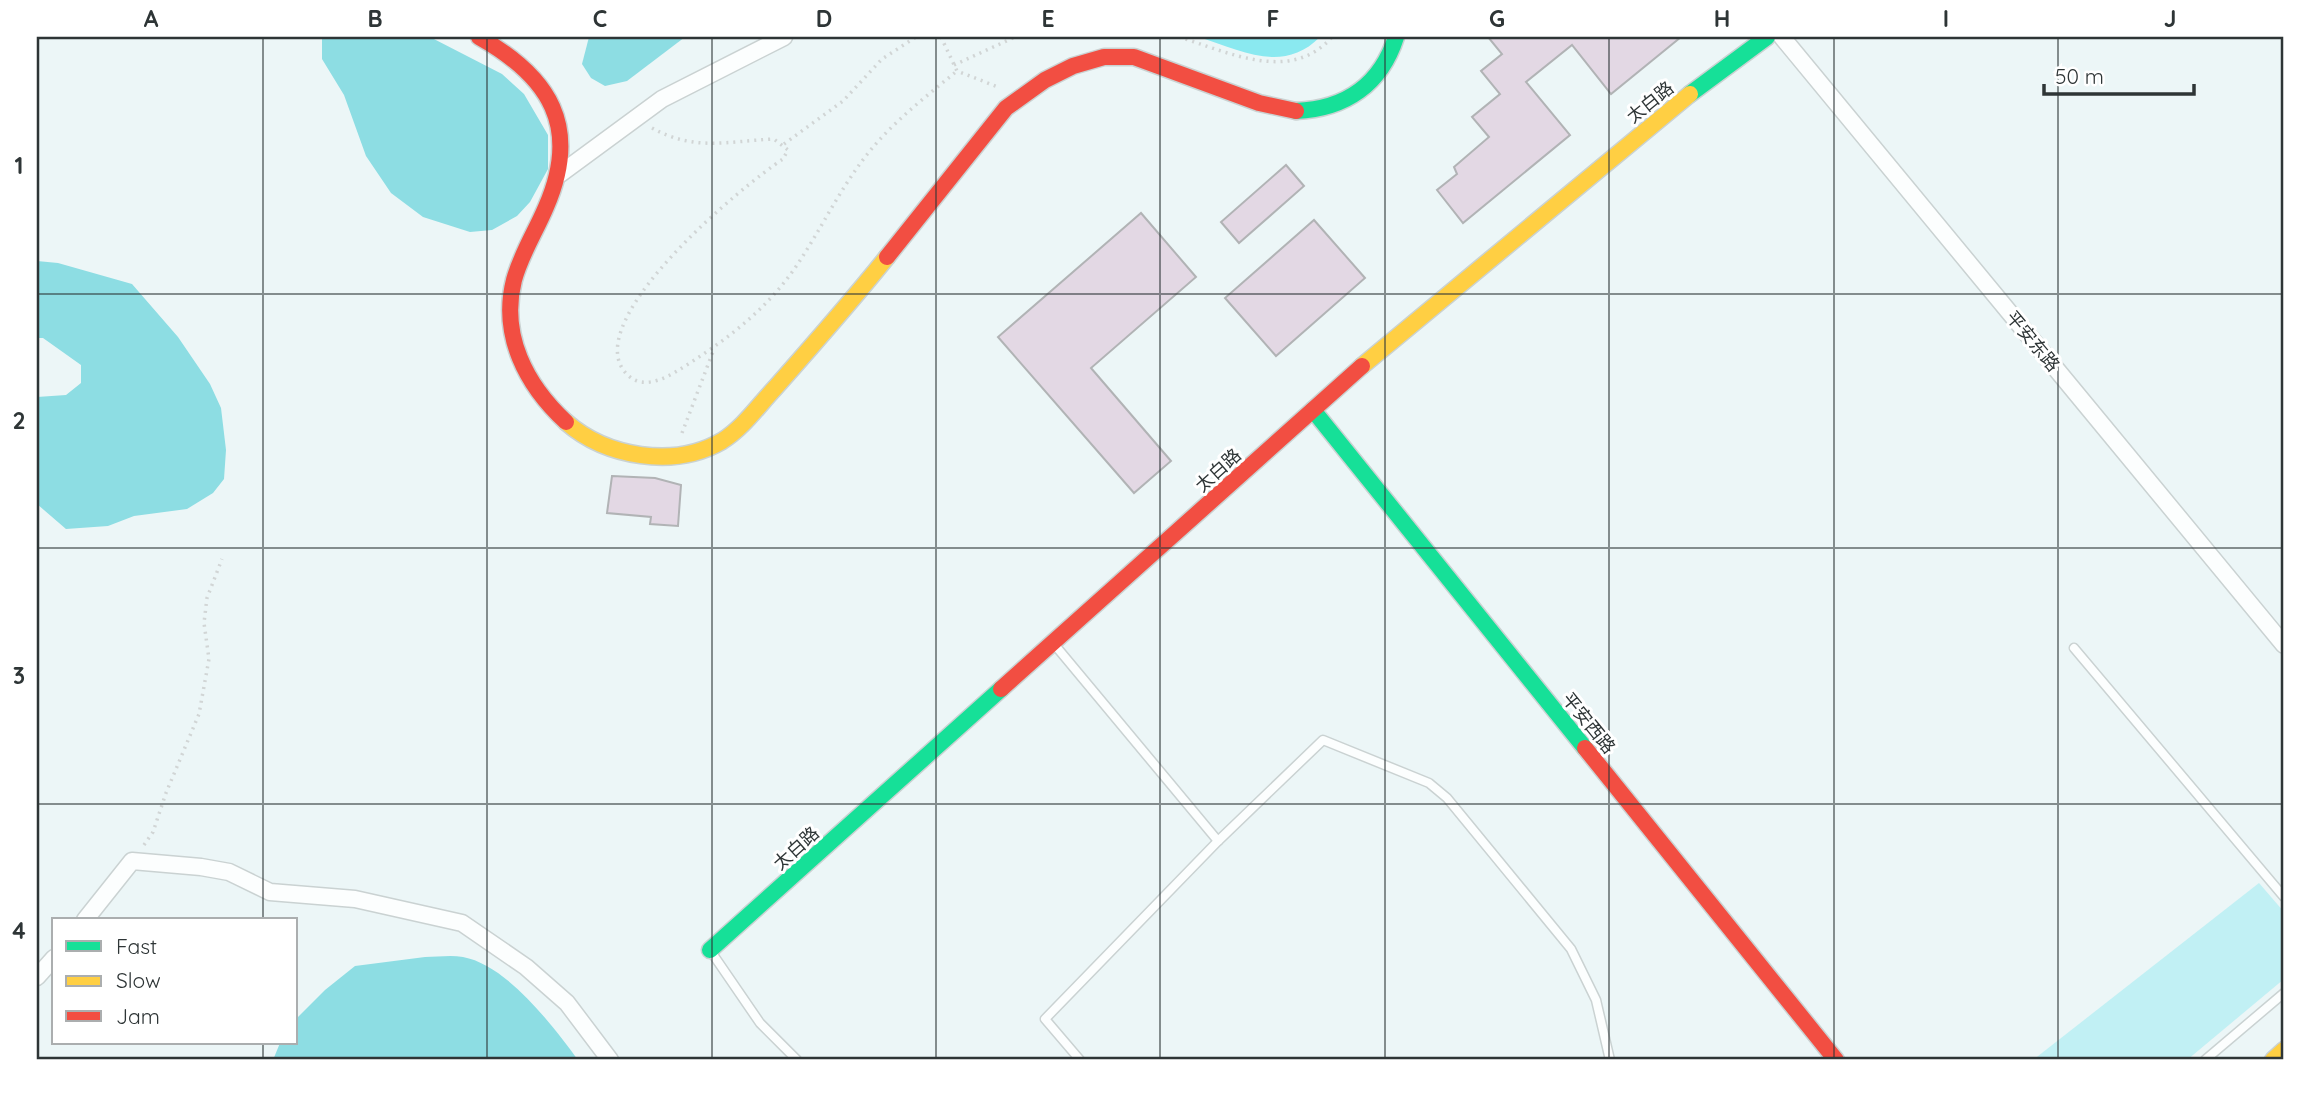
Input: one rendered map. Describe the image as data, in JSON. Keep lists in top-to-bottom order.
{
  "streets": {
    "street": ["太白路", "平安东路", "平安西路"]
  },
  "crossings": [
    ["太白路", "平安西路"]
  ],
  "legend": ["Fast", "Slow", "Jam"],
  "scale_bar": "50 m",
  "grid": {
    "columns": [
      "A",
      "B",
      "C",
      "D",
      "E",
      "F",
      "G",
      "H",
      "I",
      "J"
    ],
    "rows": [
      "1",
      "2",
      "3",
      "4"
    ]
  }
}
